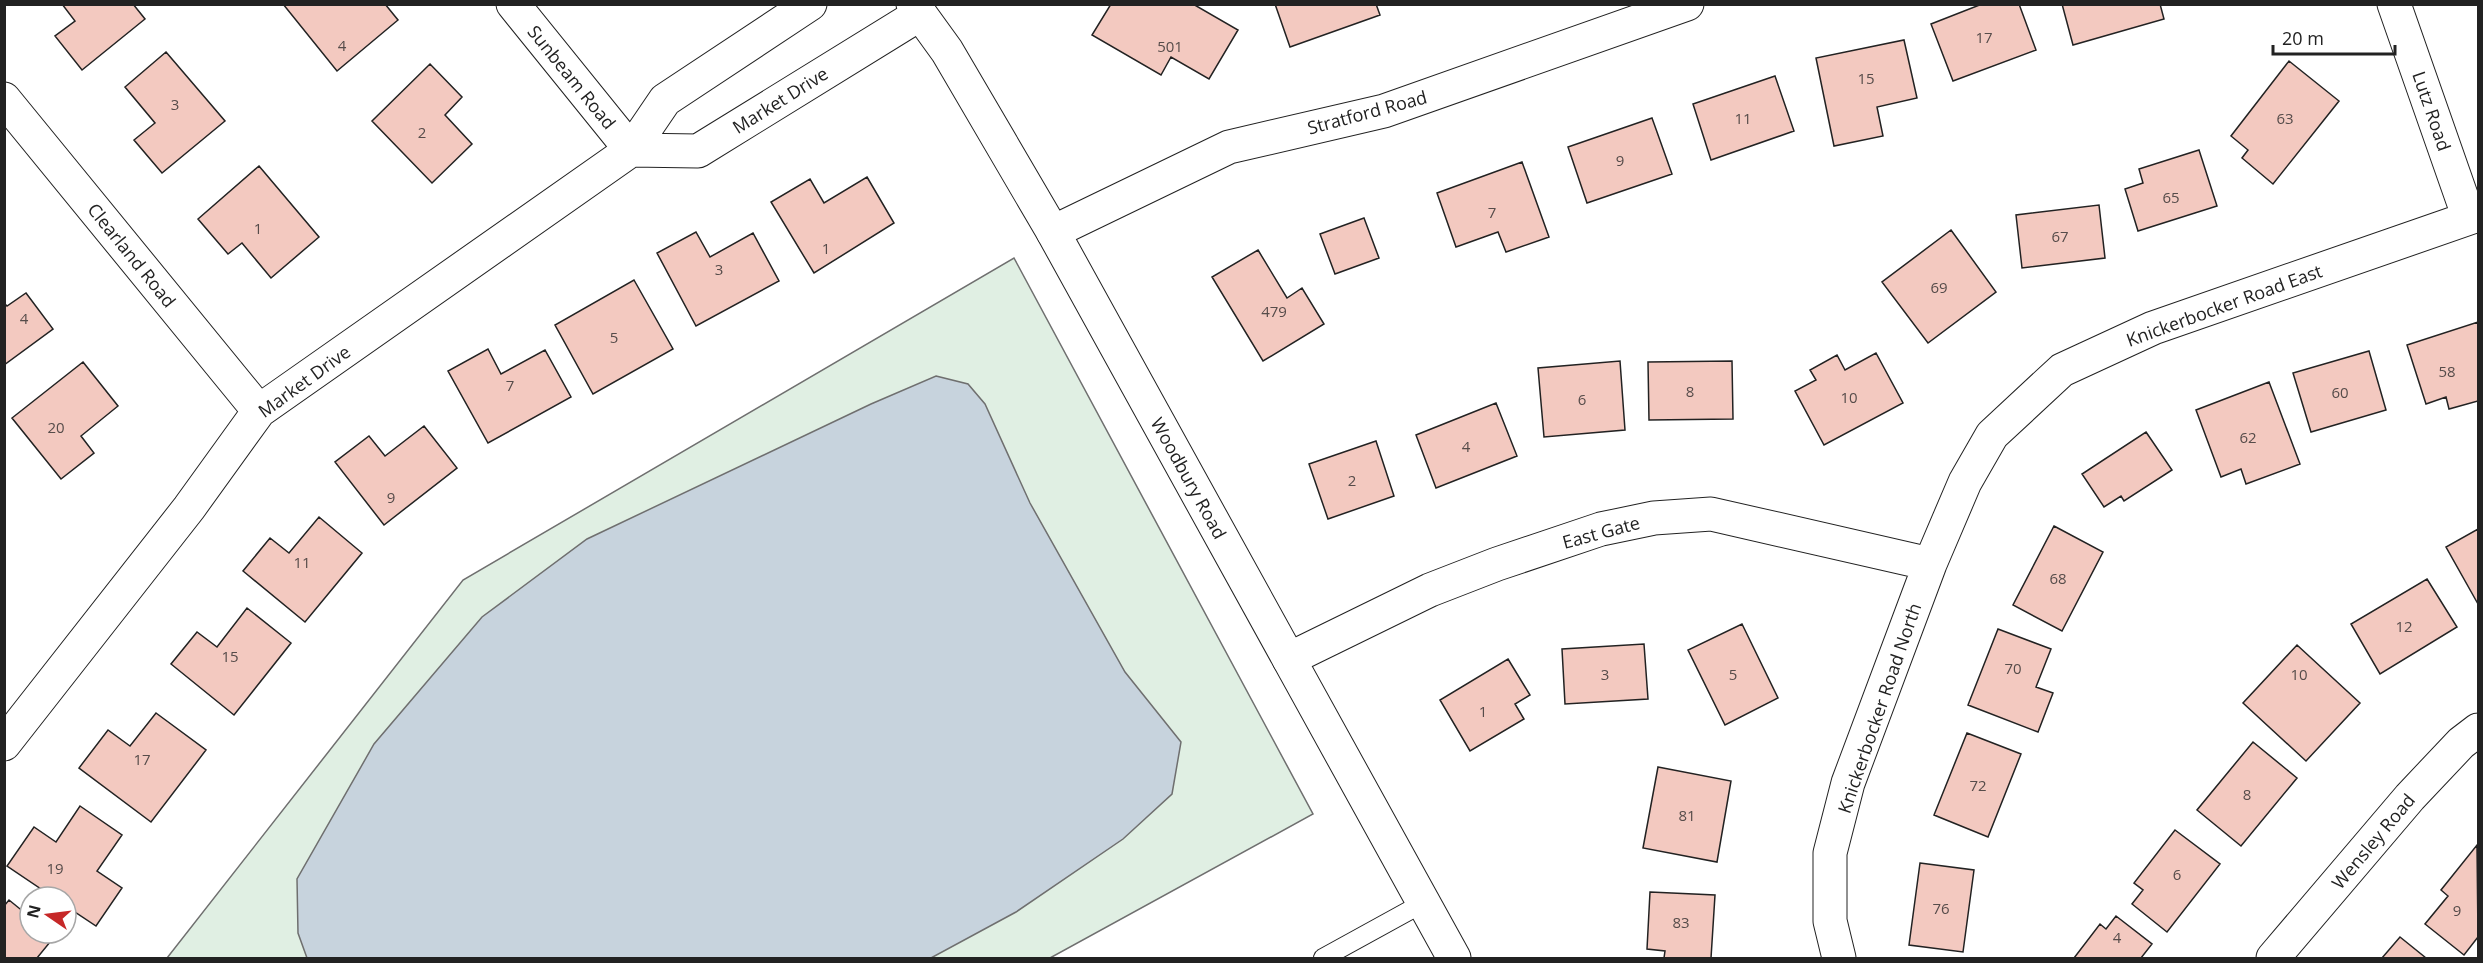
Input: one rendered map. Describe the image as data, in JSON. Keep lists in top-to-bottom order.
{
  "streets": {
    "street": [
      "Sunbeam Road",
      "Market Drive",
      "Lutz Road",
      "Stratford Road",
      "Clearland Road",
      "Knickerbocker Road East",
      "Woodbury Road",
      "East Gate",
      "Knickerbocker Road North",
      "Wensley Road"
    ]
  },
  "crossings": [
    ["Sunbeam Road", "Market Drive"],
    ["Market Drive", "Clearland Road"],
    ["Market Drive", "Woodbury Road"],
    ["Lutz Road", "Knickerbocker Road East"],
    ["Stratford Road", "Woodbury Road"],
    ["Knickerbocker Road East", "East Gate"],
    ["Knickerbocker Road East", "Knickerbocker Road North"],
    ["Woodbury Road", "East Gate"],
    ["East Gate", "Knickerbocker Road North"]
  ],
  "house_numbers": [
    "17",
    "4",
    "501",
    "15",
    "3",
    "11",
    "63",
    "2",
    "9",
    "65",
    "7",
    "1",
    "67",
    "1",
    "3",
    "69",
    "479",
    "4",
    "5",
    "58",
    "7",
    "8",
    "60",
    "10",
    "6",
    "20",
    "62",
    "4",
    "2",
    "9",
    "11",
    "68",
    "12",
    "15",
    "70",
    "3",
    "5",
    "10",
    "1",
    "17",
    "72",
    "8",
    "81",
    "19",
    "6",
    "76",
    "9",
    "83",
    "4"
  ],
  "scale_bar": "20 m",
  "north": "left"
}
